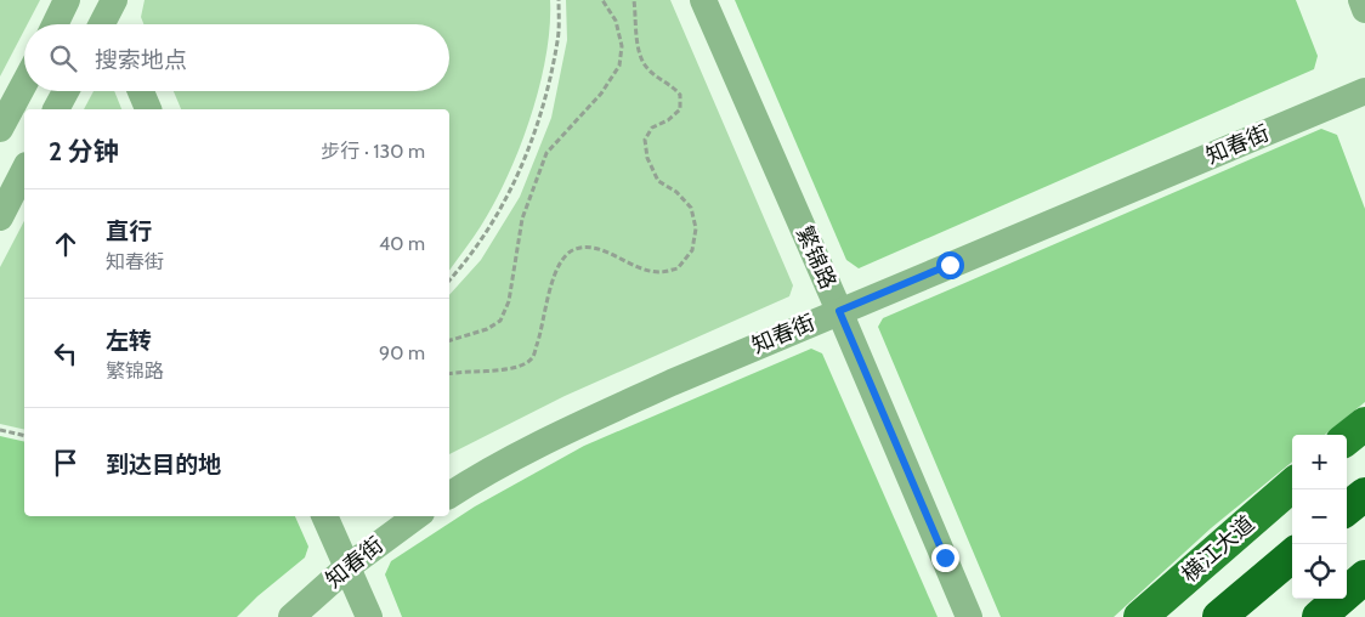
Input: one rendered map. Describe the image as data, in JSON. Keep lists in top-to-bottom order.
{
  "streets": {
    "main road": ["横江大道"],
    "street": ["知春街", "繁锦路"]
  },
  "crossings": [
    ["知春街", "繁锦路"]
  ],
  "page": {
    "search": "搜索地点",
    "heading": ["2 分钟", "步行 · 130 m"],
    "list": [
      ["直行", "知春街", "40 m"],
      ["左转", "繁锦路", "90 m"],
      "到达目的地"
    ],
    "map_buttons": ["+", "−"]
  }
}
